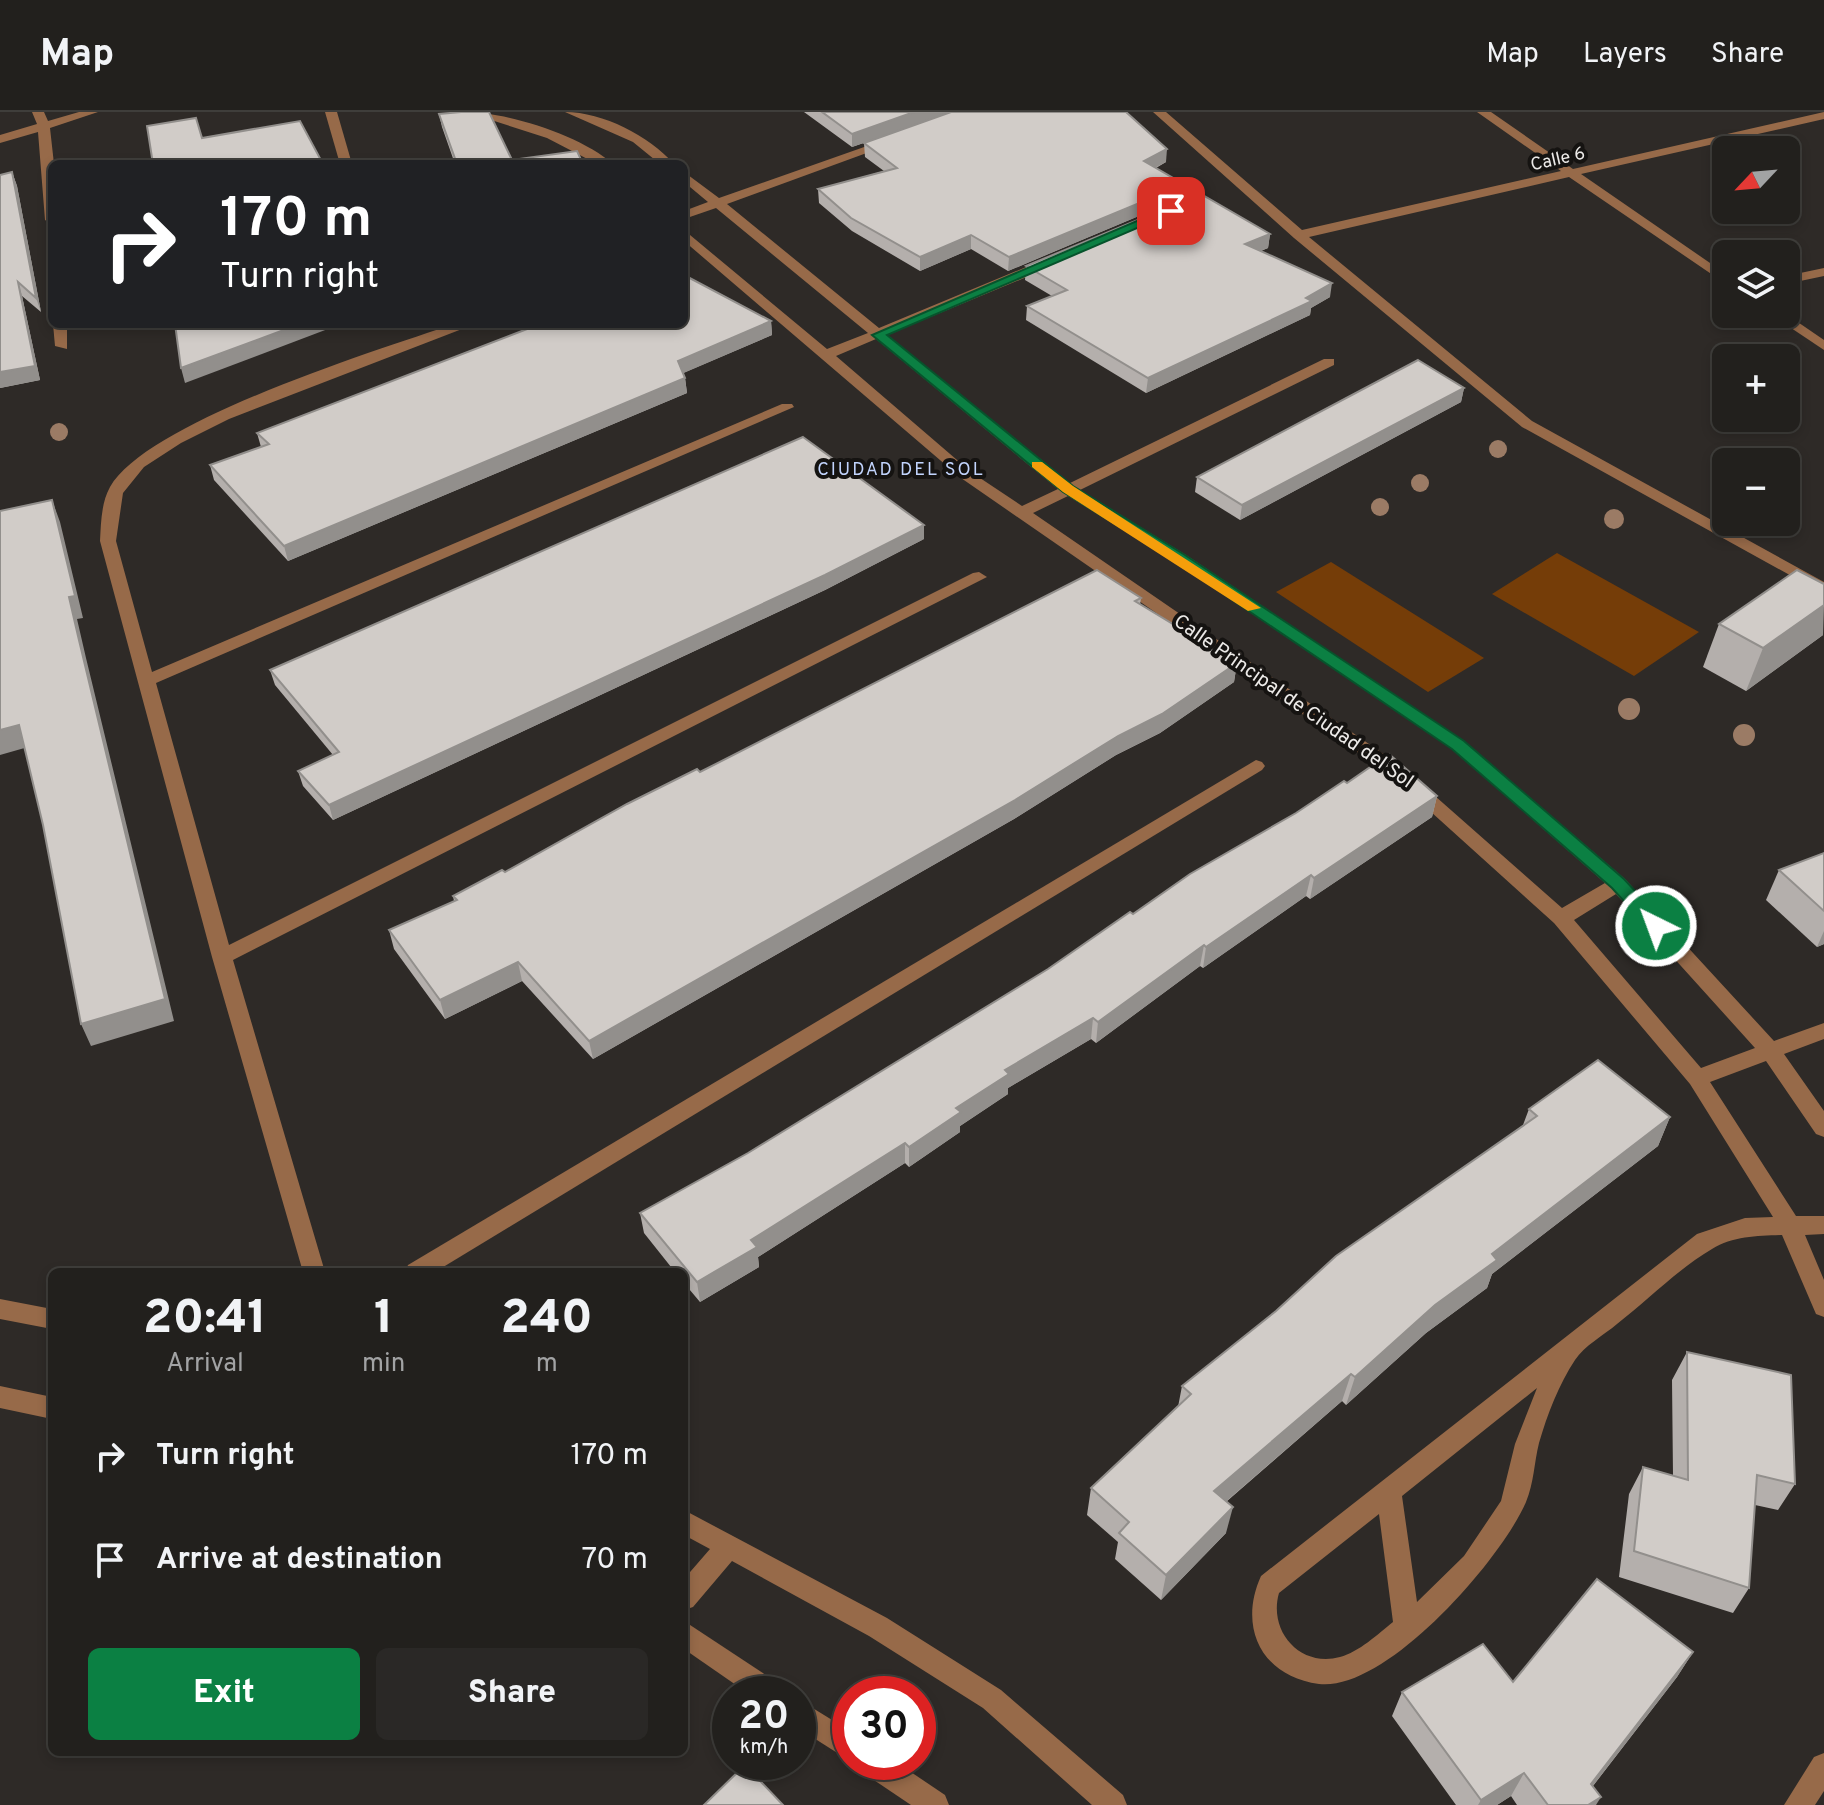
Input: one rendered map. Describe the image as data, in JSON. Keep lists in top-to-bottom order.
{
  "streets": {
    "street": ["Calle 6", "Calle Principal de Ciudad del Sol"]
  },
  "districts": ["CIUDAD DEL SOL"],
  "north": "bottom left",
  "page": {
    "header": "Map",
    "nav": ["Map", "Layers", "Share"],
    "map_buttons": ["+", "−"],
    "turn": ["170 m", "Turn right"],
    "eta": [
      "20:41",
      "Arrival",
      "1",
      "min",
      "240",
      "m"
    ],
    "list": [
      {
        "name": "Turn right",
        "value": "170 m"
      },
      {
        "name": "Arrive at destination",
        "value": "70 m"
      }
    ],
    "buttons": ["Exit", "Share"],
    "speed": "20 km/h",
    "limit": "30"
  }
}
